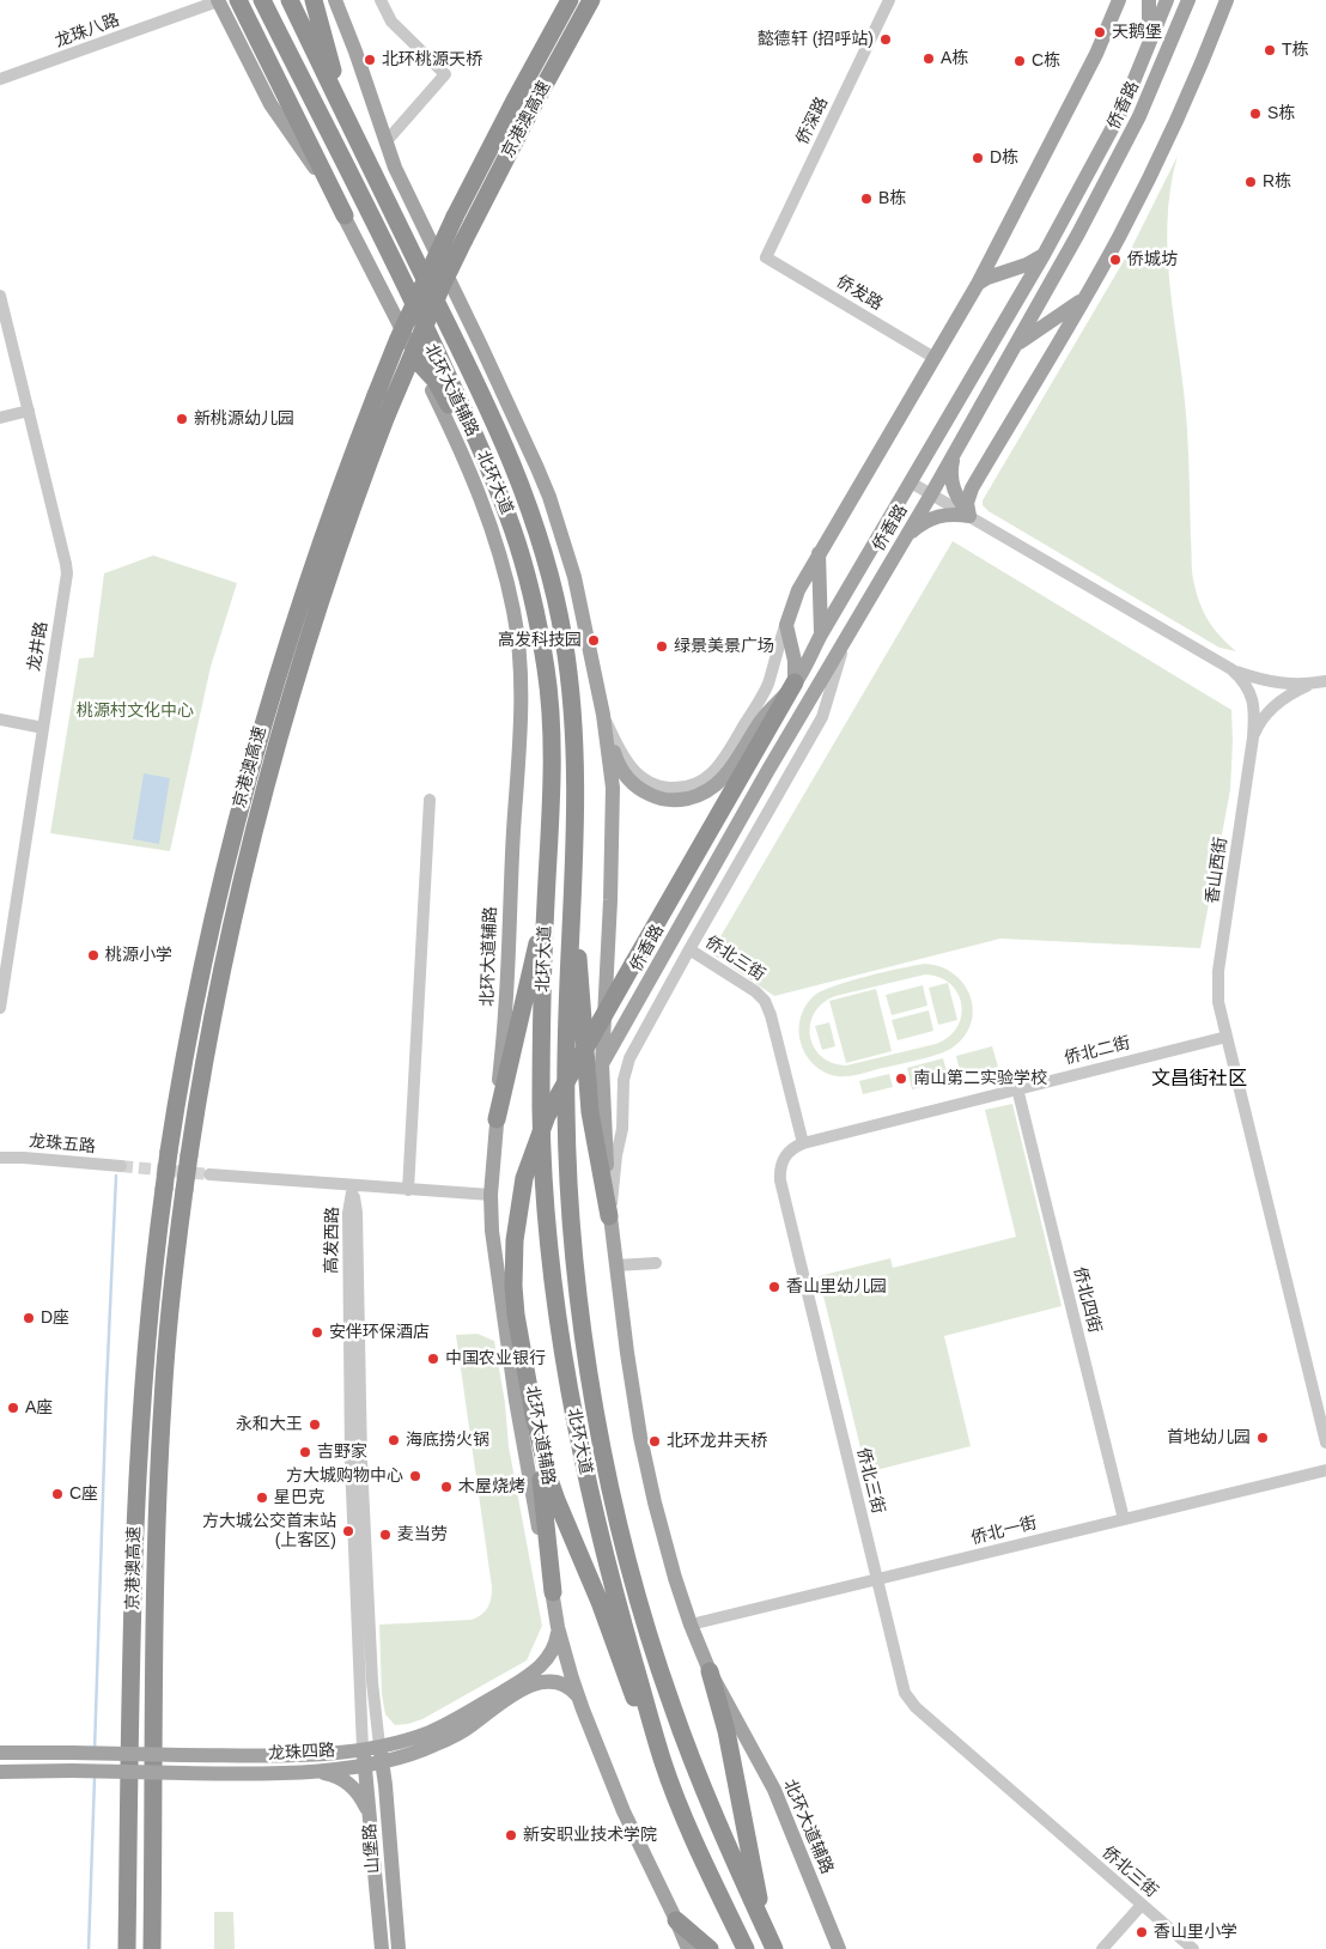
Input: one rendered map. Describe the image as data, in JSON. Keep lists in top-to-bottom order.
{
  "streets": {
    "highway": ["京港澳高速", "北环大道"],
    "main road": [
      "侨香路",
      "北环大道辅路",
      "龙珠四路",
      "山堡路"
    ],
    "street": [
      "龙珠八路",
      "侨深路",
      "侨发路",
      "龙井路",
      "香山西街",
      "侨北三街",
      "侨北二街",
      "龙珠五路",
      "高发西路",
      "侨北四街",
      "侨北一街"
    ]
  },
  "crossings": [
    ["龙珠八路", "北环大道辅路"],
    ["侨香路", "北环大道辅路"],
    ["侨香路", "香山西街"],
    ["侨深路", "侨发路"],
    ["北环大道辅路", "侨北一街"],
    ["北环大道辅路", "龙珠四路"],
    ["香山西街", "侨北二街"],
    ["侨北三街", "侨北二街"],
    ["侨北三街", "侨北一街"],
    ["侨北二街", "侨北四街"],
    ["高发西路", "龙珠四路"],
    ["高发西路", "山堡路"],
    ["侨北四街", "侨北一街"],
    ["龙珠四路", "山堡路"]
  ],
  "districts": ["文昌街社区"],
  "parks": ["桃源村文化中心"],
  "places": [
    "天鹅堡",
    "懿德轩 (招呼站)",
    "T栋",
    "A栋",
    "北环桃源天桥",
    "C栋",
    "S栋",
    "D栋",
    "R栋",
    "B栋",
    "侨城坊",
    "新桃源幼儿园",
    "高发科技园",
    "绿景美景广场",
    "桃源小学",
    "南山第二实验学校",
    "香山里幼儿园",
    "D座",
    "安伴环保酒店",
    "中国农业银行",
    "A座",
    "永和大王",
    "首地幼儿园",
    "海底捞火锅",
    "北环龙井天桥",
    "吉野家",
    "方大城购物中心",
    "木屋烧烤",
    "C座",
    "星巴克",
    "方大城公交首末站 (上客区)",
    "麦当劳",
    "新安职业技术学院",
    "香山里小学"
  ]
}
